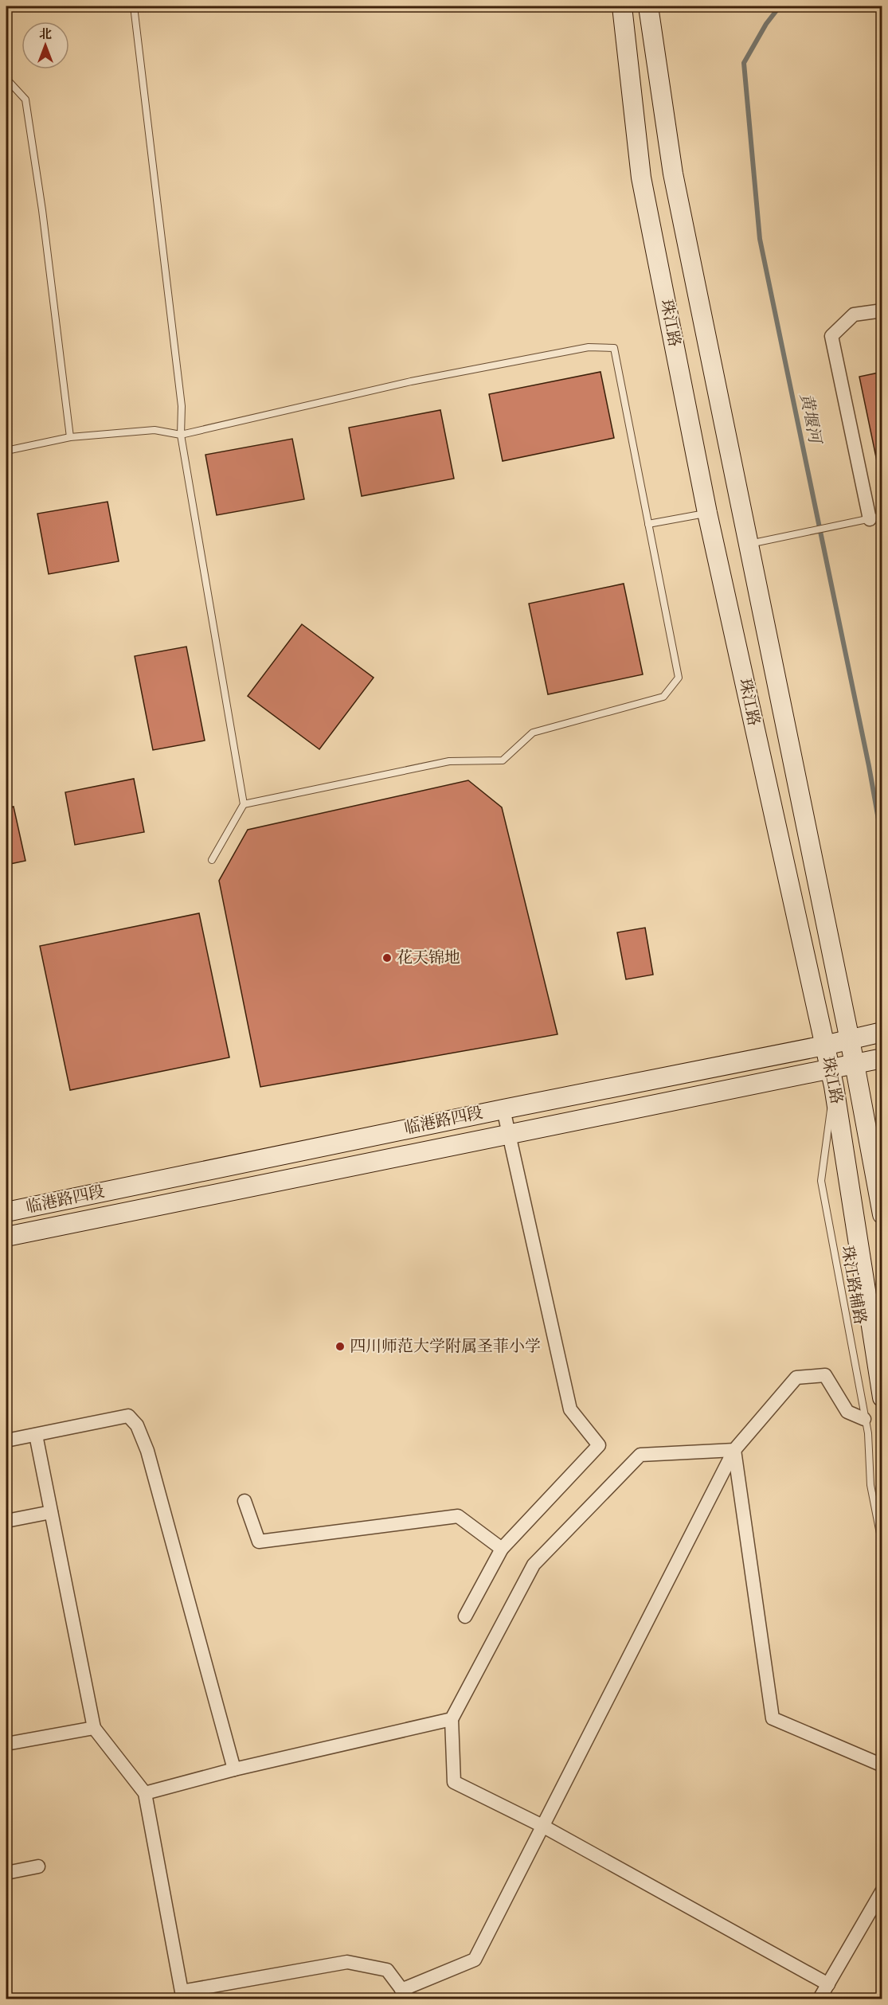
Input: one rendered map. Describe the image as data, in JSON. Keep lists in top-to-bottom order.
{
  "streets": {
    "main road": ["珠江路", "临港路四段"],
    "lane": ["珠江路辅路"]
  },
  "crossings": [
    ["珠江路", "临港路四段"],
    ["珠江路", "珠江路辅路"],
    ["临港路四段", "珠江路辅路"]
  ],
  "water": ["黄堰河"],
  "places": ["花天锦地", "四川师范大学附属圣菲小学"],
  "north": "top"
}
